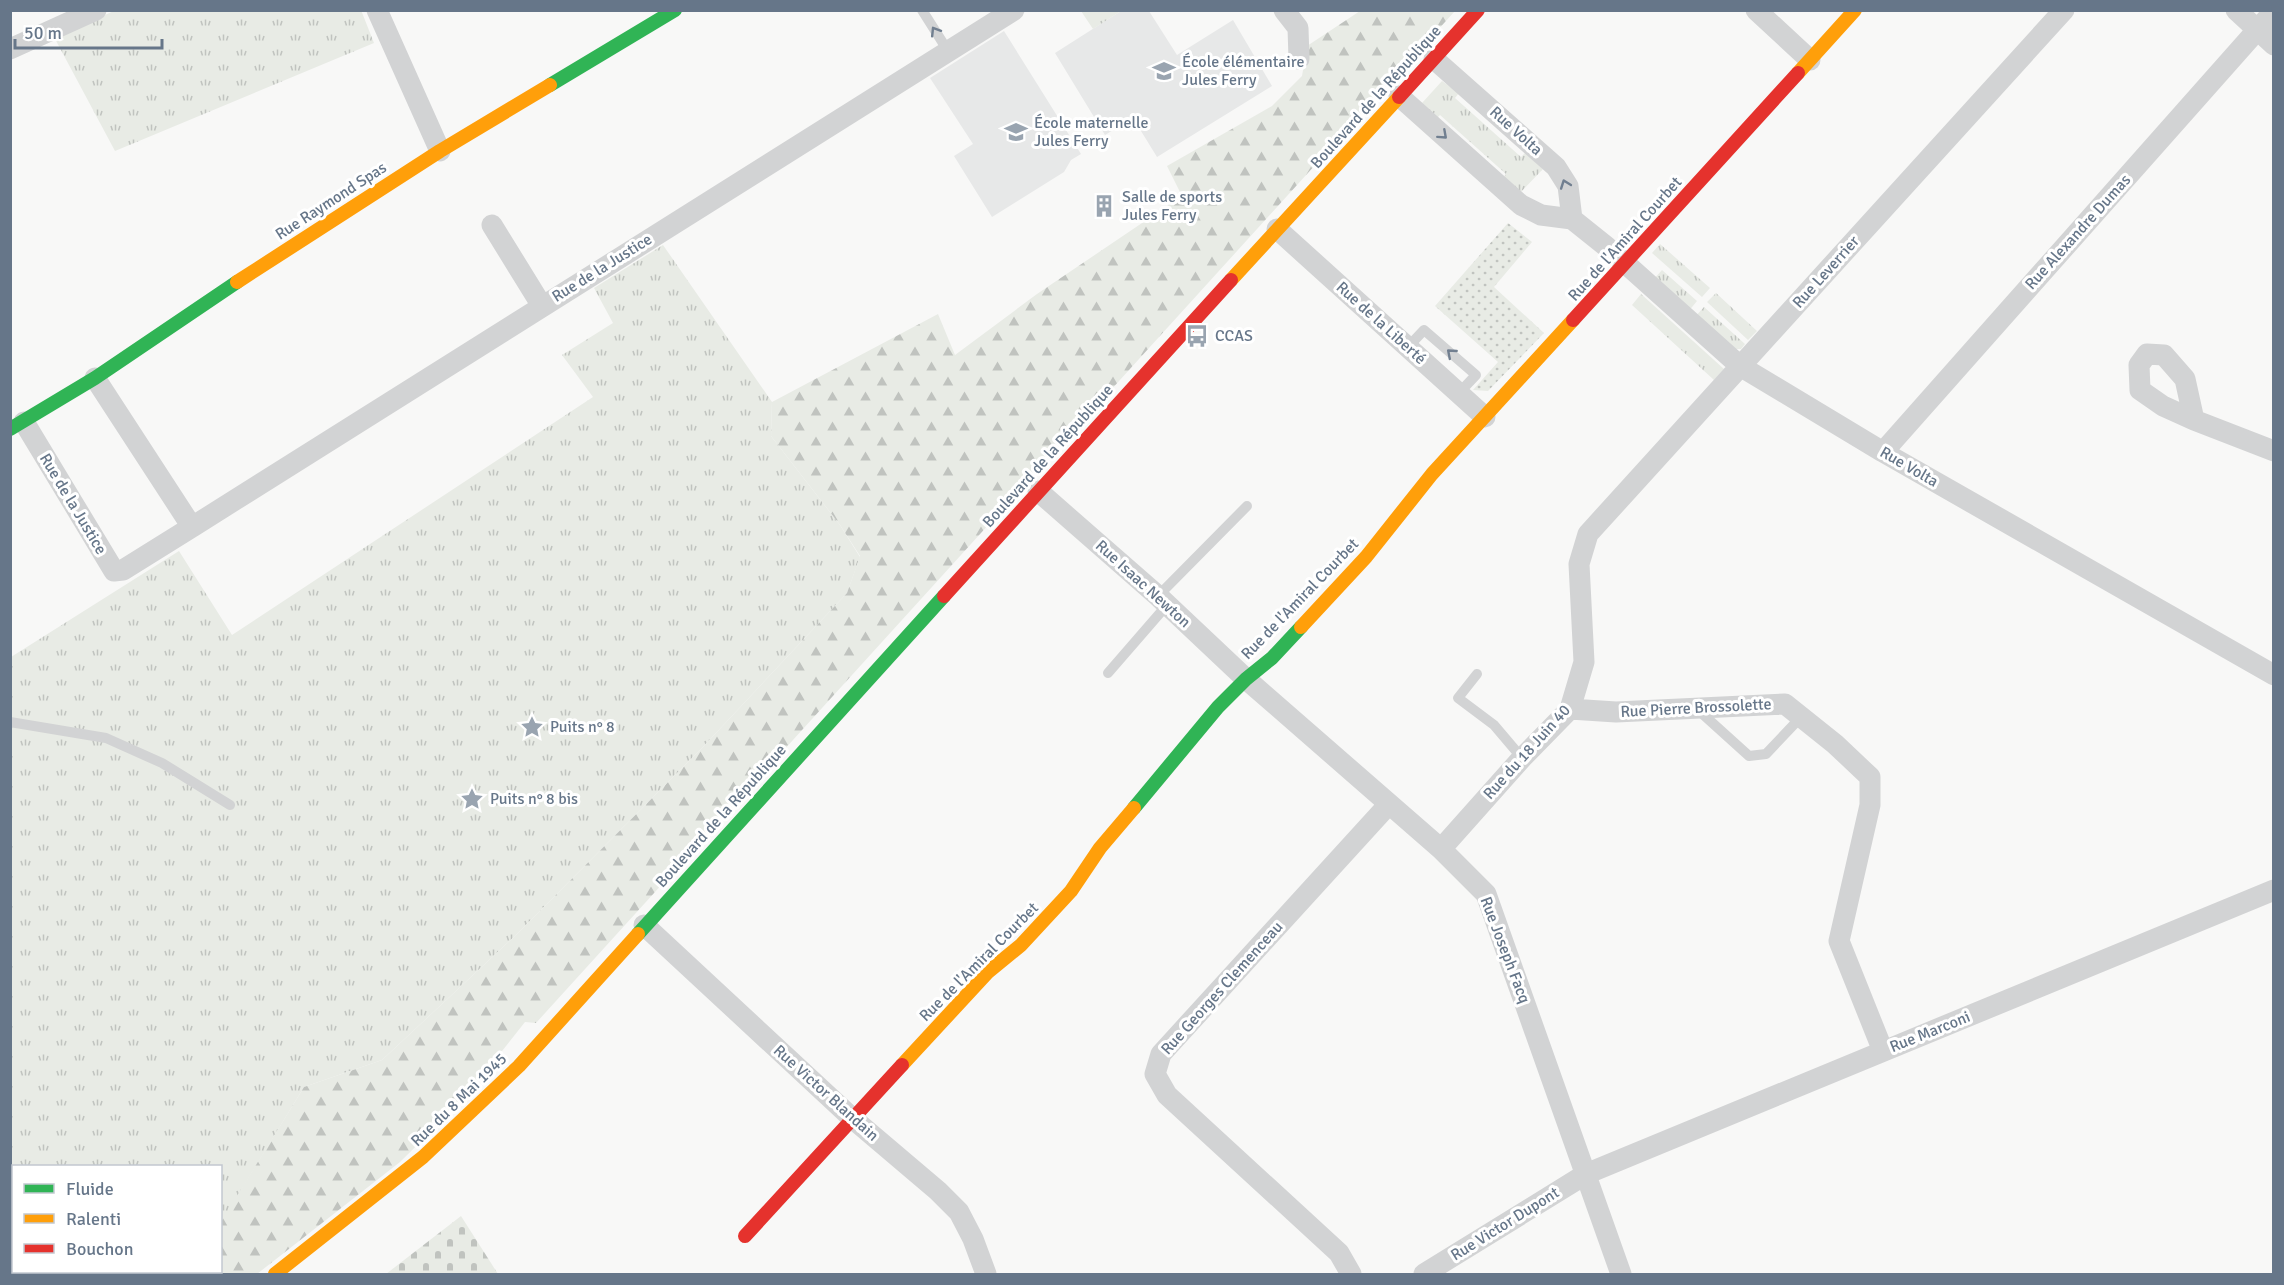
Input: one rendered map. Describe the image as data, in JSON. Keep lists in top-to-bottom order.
{
  "streets": {
    "street": [
      "Boulevard de la République",
      "Rue Volta",
      "Rue Raymond Spas",
      "Rue Alexandre Dumas",
      "Rue de l'Amiral Courbet",
      "Rue de la Justice",
      "Rue Leverrier",
      "Rue de la Liberté",
      "Rue Isaac Newton",
      "Rue Pierre Brossolette",
      "Rue du 18 Juin 40",
      "Rue Joseph Facq",
      "Rue Georges Clemenceau",
      "Rue Marconi",
      "Rue Victor Blandain",
      "Rue du 8 Mai 1945",
      "Rue Victor Dupont"
    ]
  },
  "crossings": [
    ["Boulevard de la République", "Rue Volta"],
    ["Boulevard de la République", "Rue de la Liberté"],
    ["Boulevard de la République", "Rue Isaac Newton"],
    ["Boulevard de la République", "Rue Victor Blandain"],
    ["Boulevard de la République", "Rue du 8 Mai 1945"],
    ["Rue Volta", "Rue Alexandre Dumas"],
    ["Rue Volta", "Rue de l'Amiral Courbet"],
    ["Rue Volta", "Rue Leverrier"],
    ["Rue Raymond Spas", "Rue de la Justice"],
    ["Rue de l'Amiral Courbet", "Rue de la Liberté"],
    ["Rue de l'Amiral Courbet", "Rue Isaac Newton"],
    ["Rue de l'Amiral Courbet", "Rue Joseph Facq"],
    ["Rue de l'Amiral Courbet", "Rue Victor Blandain"],
    ["Rue Leverrier", "Rue du 18 Juin 40"],
    ["Rue Isaac Newton", "Rue Joseph Facq"],
    ["Rue Pierre Brossolette", "Rue du 18 Juin 40"],
    ["Rue Pierre Brossolette", "Rue Marconi"],
    ["Rue du 18 Juin 40", "Rue Joseph Facq"],
    ["Rue Joseph Facq", "Rue Georges Clemenceau"],
    ["Rue Joseph Facq", "Rue Marconi"],
    ["Rue Joseph Facq", "Rue Victor Dupont"],
    ["Rue Marconi", "Rue Victor Dupont"],
    ["Rue Victor Blandain", "Rue du 8 Mai 1945"]
  ],
  "places": {
    "school or university": ["École élémentaire Jules Ferry", "École maternelle Jules Ferry"],
    "building": ["Salle de sports Jules Ferry"],
    "bus stop": ["CCAS"],
    "place": ["Puits n° 8", "Puits n° 8 bis"]
  },
  "legend": ["Fluide", "Ralenti", "Bouchon"],
  "scale_bar": "50 m"
}
